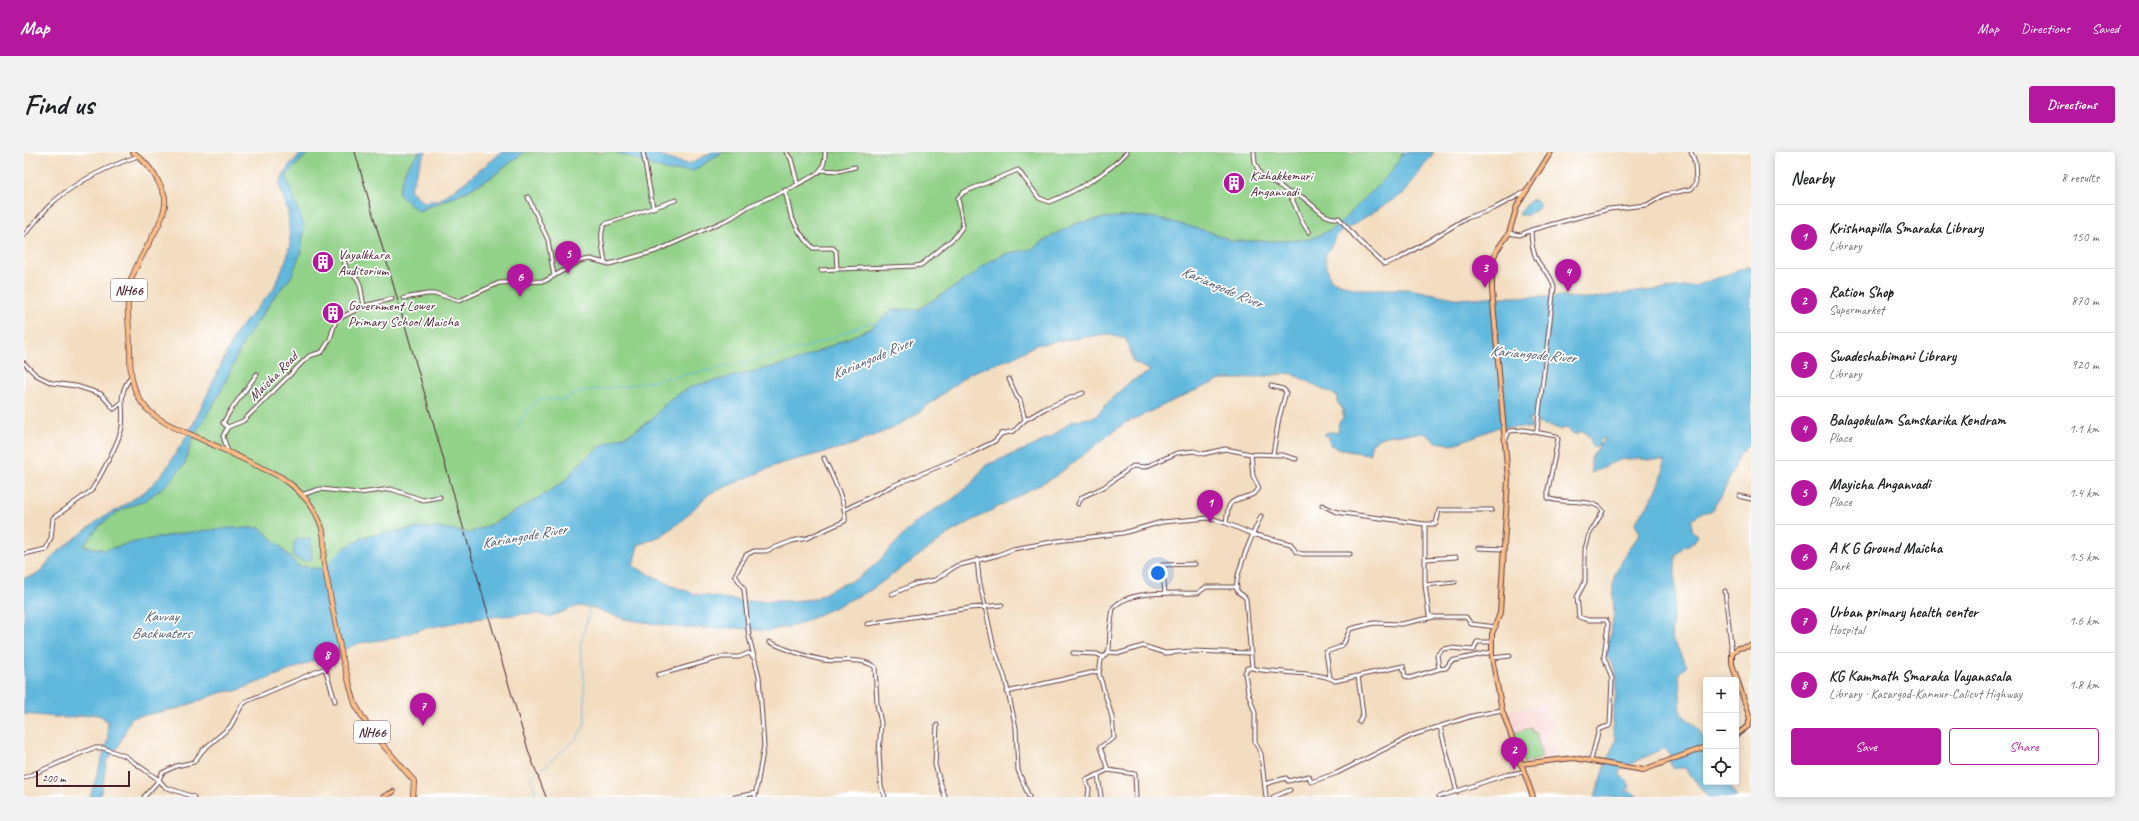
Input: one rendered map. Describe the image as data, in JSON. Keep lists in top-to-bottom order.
{
  "streets": {
    "highway": ["NH66"],
    "street": ["Maicha Road"]
  },
  "water": ["Kariangode River", "Kavvay Backwaters"],
  "places": {
    "building": ["Kizhakkemuri Anganvadi", "Vayalkkara Auditorium", "Government Lower Primary School Maicha"]
  },
  "scale_bar": "200 m",
  "page": {
    "header": "Map",
    "nav": ["Map", "Directions", "Saved"],
    "buttons": [
      "Directions",
      ["Save", "Share"]
    ],
    "title": "Find us",
    "heading": ["Nearby", "8 results"],
    "list": [
      {
        "mark": "1",
        "name": "Krishnapilla Smaraka Library",
        "note": "Library",
        "value": "150 m"
      },
      {
        "mark": "2",
        "name": "Ration Shop",
        "note": "Supermarket",
        "value": "870 m"
      },
      {
        "mark": "3",
        "name": "Swadeshabimani Library",
        "note": "Library",
        "value": "920 m"
      },
      {
        "mark": "4",
        "name": "Balagokulam Samskarika Kendram",
        "note": "Place",
        "value": "1.1 km"
      },
      {
        "mark": "5",
        "name": "Mayicha Anganvadi",
        "note": "Place",
        "value": "1.4 km"
      },
      {
        "mark": "6",
        "name": "A K G Ground Maicha",
        "note": "Park",
        "value": "1.5 km"
      },
      {
        "mark": "7",
        "name": "Urban primary health center",
        "note": "Hospital",
        "value": "1.6 km"
      },
      {
        "mark": "8",
        "name": "KG Kammath Smaraka Vayanasala",
        "note": "Library · Kasargod-Kannur-Calicut Highway",
        "value": "1.8 km"
      }
    ],
    "pins": [
      "5",
      "3",
      "4",
      "6",
      "1",
      "8",
      "7",
      "2"
    ],
    "map_buttons": ["+", "−"],
    "scale": "200 m"
  }
}
